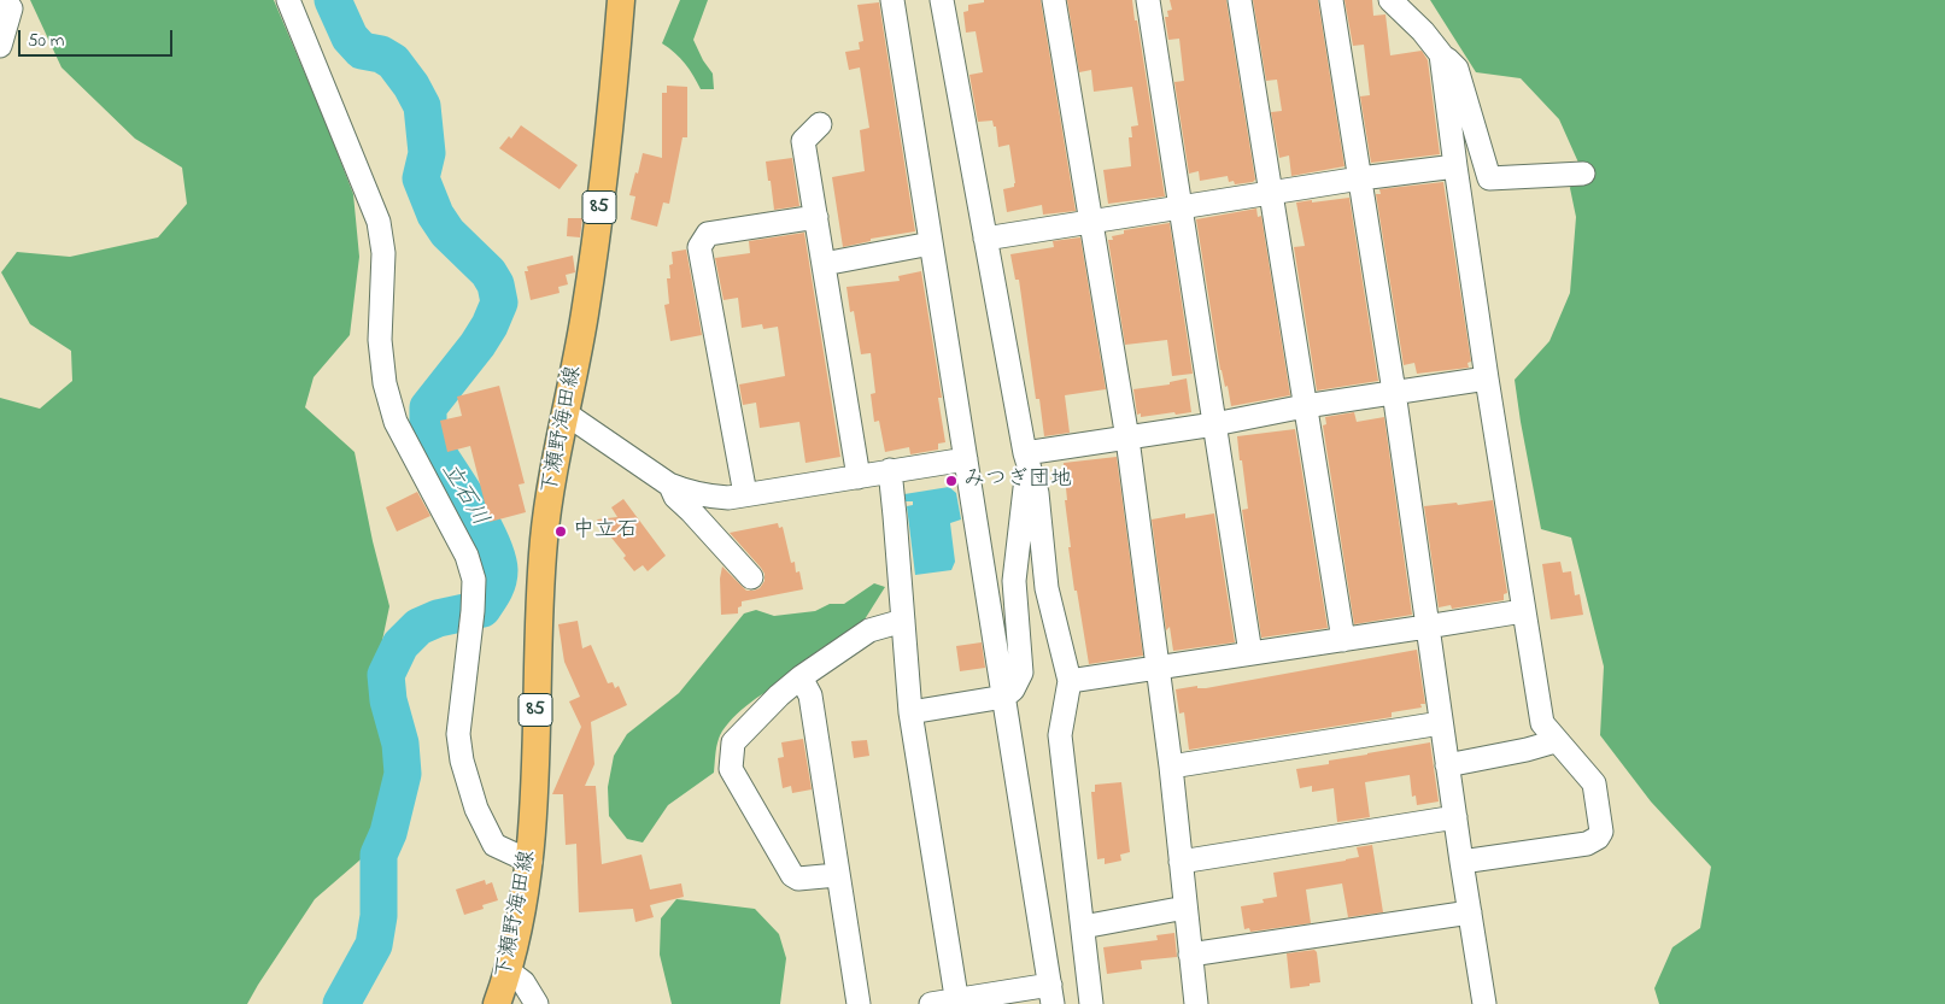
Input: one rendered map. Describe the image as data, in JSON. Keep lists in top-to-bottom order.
{
  "streets": {
    "main road": ["85", "下瀬野海田線"]
  },
  "water": ["立石川"],
  "places": ["みつぎ団地", "中立石"],
  "scale_bar": "50 m"
}
